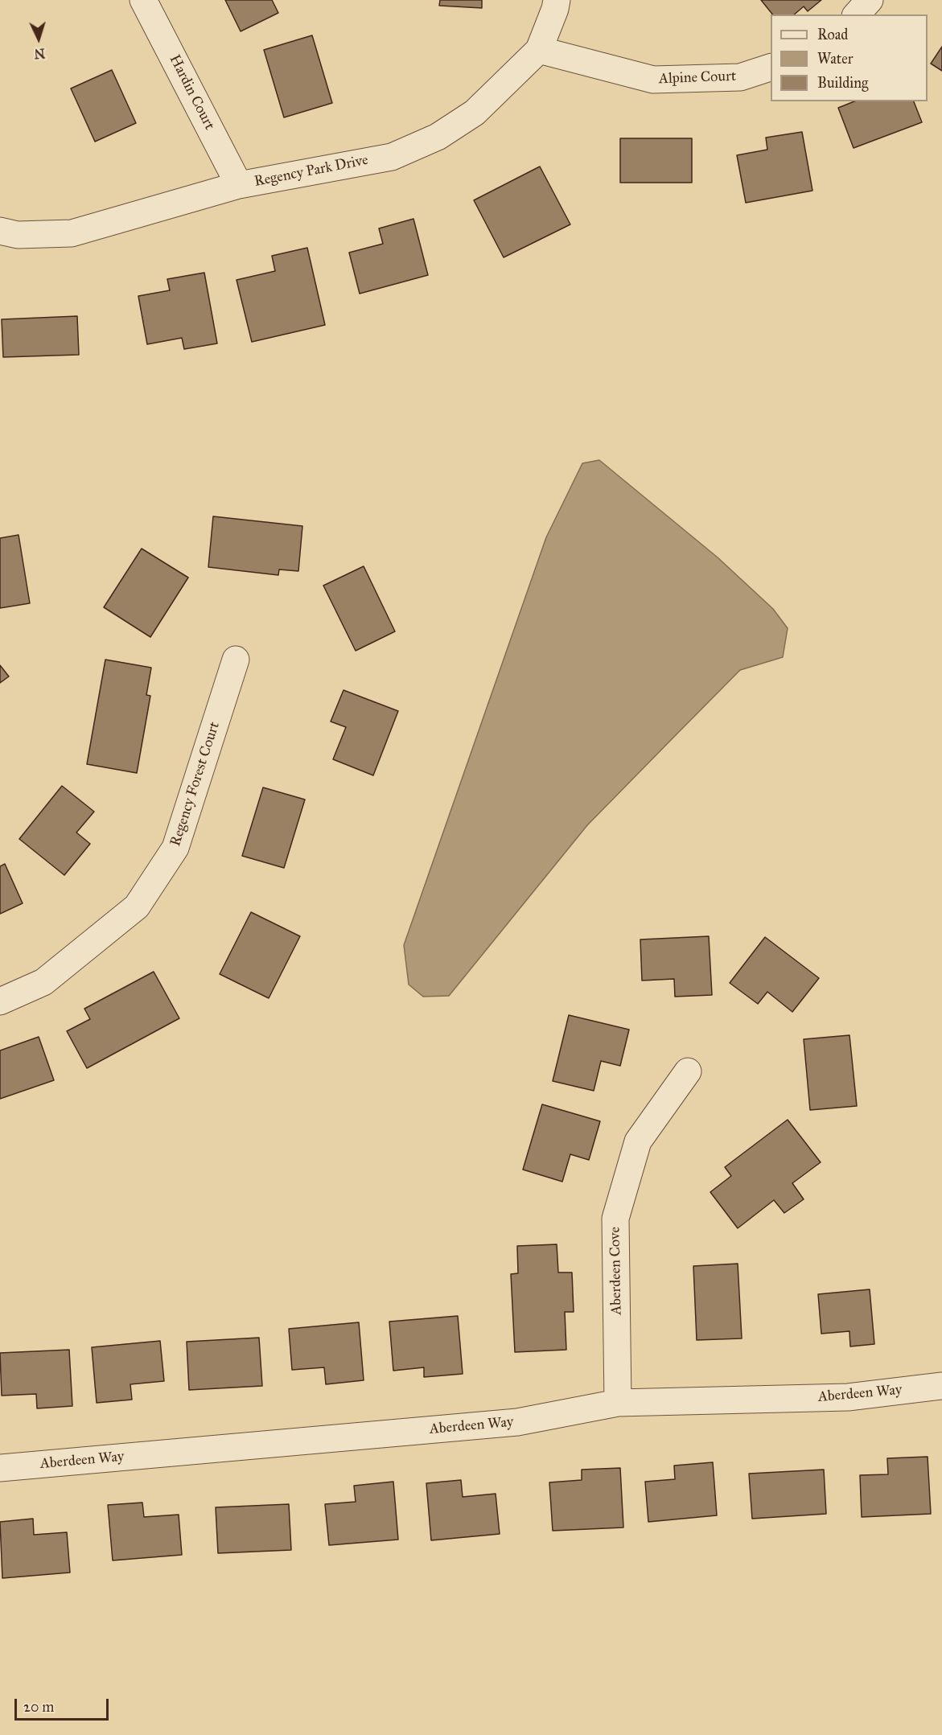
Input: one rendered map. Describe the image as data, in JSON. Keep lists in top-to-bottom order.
{
  "streets": {
    "street": [
      "Alpine Court",
      "Hardin Court",
      "Regency Park Drive",
      "Regency Forest Court",
      "Aberdeen Cove",
      "Aberdeen Way"
    ]
  },
  "crossings": [
    ["Alpine Court", "Regency Park Drive"],
    ["Hardin Court", "Regency Park Drive"],
    ["Aberdeen Cove", "Aberdeen Way"]
  ],
  "legend": ["Road", "Water", "Building"],
  "scale_bar": "20 m",
  "north": "bottom"
}
